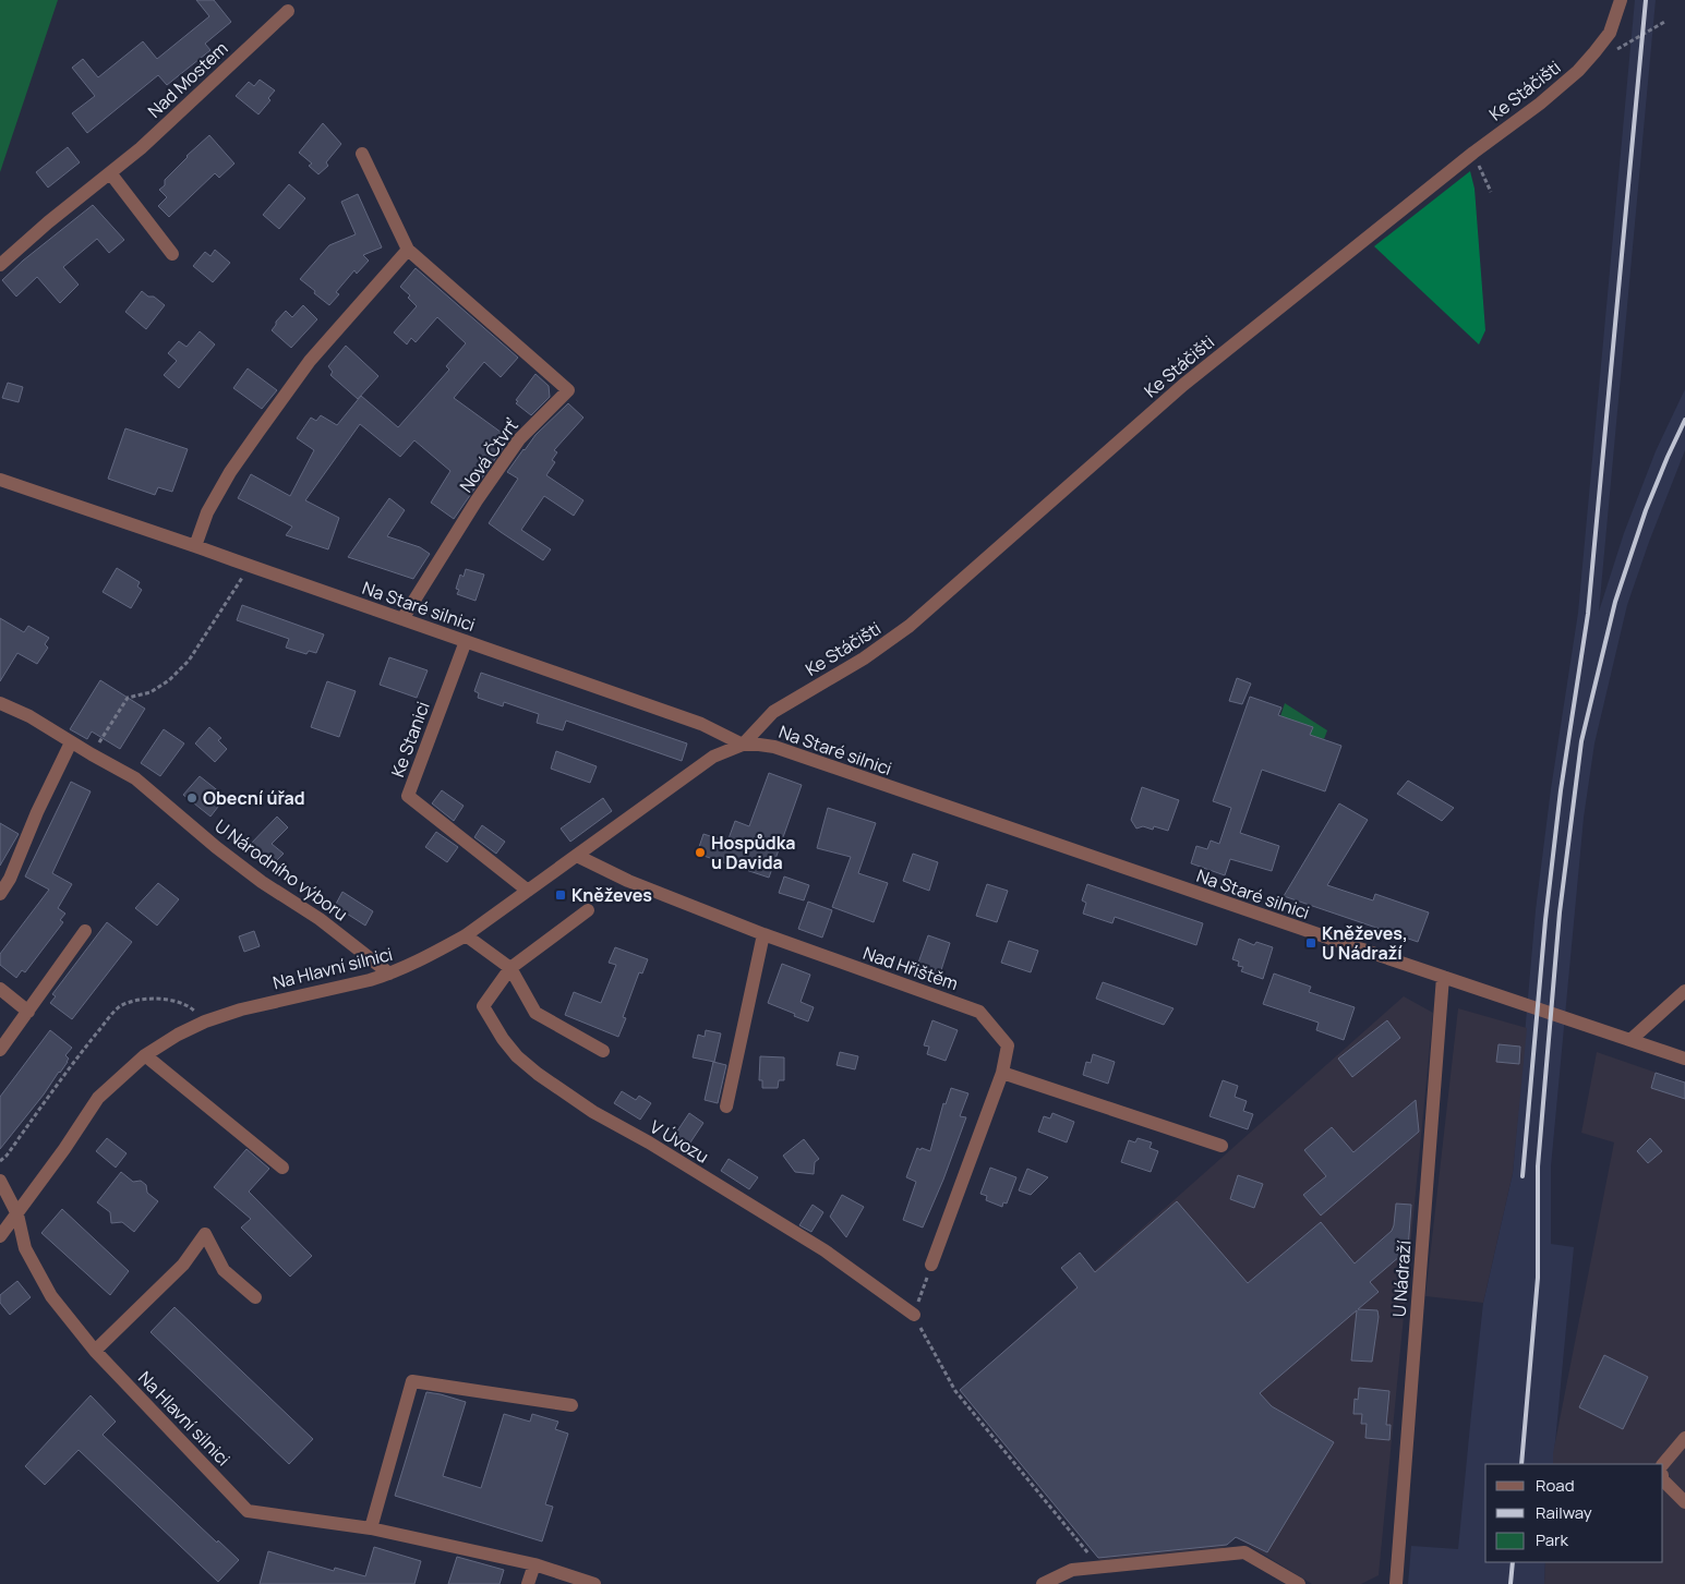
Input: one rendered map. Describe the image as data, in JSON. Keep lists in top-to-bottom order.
{
  "streets": {
    "street": [
      "Nad Mostem",
      "Ke Stáčišti",
      "Nová Čtvrť",
      "Na Staré silnici",
      "Ke Stanici",
      "U Národního výboru",
      "Na Hlavní silnici",
      "Nad Hřištěm",
      "V Úvozu",
      "U Nádraží"
    ]
  },
  "crossings": [
    ["Ke Stáčišti", "Na Staré silnici"],
    ["Ke Stáčišti", "Na Hlavní silnici"],
    ["Nová Čtvrť", "Na Staré silnici"],
    ["Na Staré silnici", "Ke Stanici"],
    ["Na Staré silnici", "Na Hlavní silnici"],
    ["Na Staré silnici", "U Nádraží"],
    ["Ke Stanici", "Na Hlavní silnici"],
    ["U Národního výboru", "Na Hlavní silnici"],
    ["Na Hlavní silnici", "Nad Hřištěm"]
  ],
  "places": {
    "other": ["Obecní úřad", "Hospůdka u Davida"],
    "transit": ["Kněževes", "Kněževes, U Nádraží"]
  },
  "legend": ["Road", "Railway", "Park"]
}
